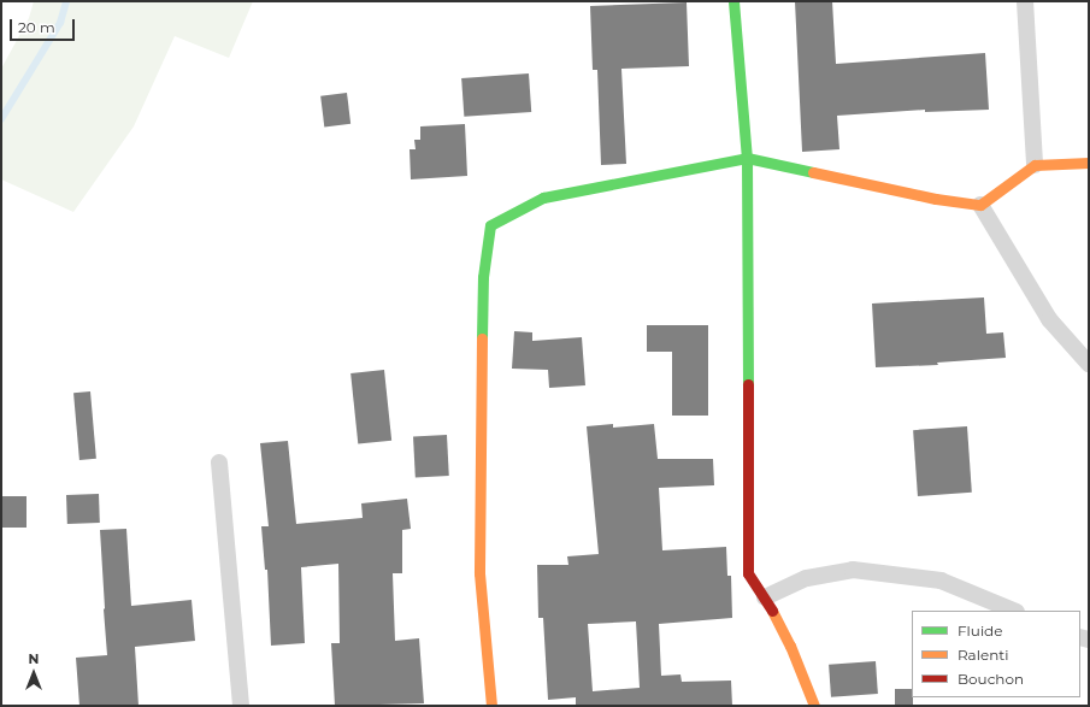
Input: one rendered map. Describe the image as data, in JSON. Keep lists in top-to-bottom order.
{
  "legend": ["Fluide", "Ralenti", "Bouchon"],
  "scale_bar": "20 m",
  "north": "top"
}
